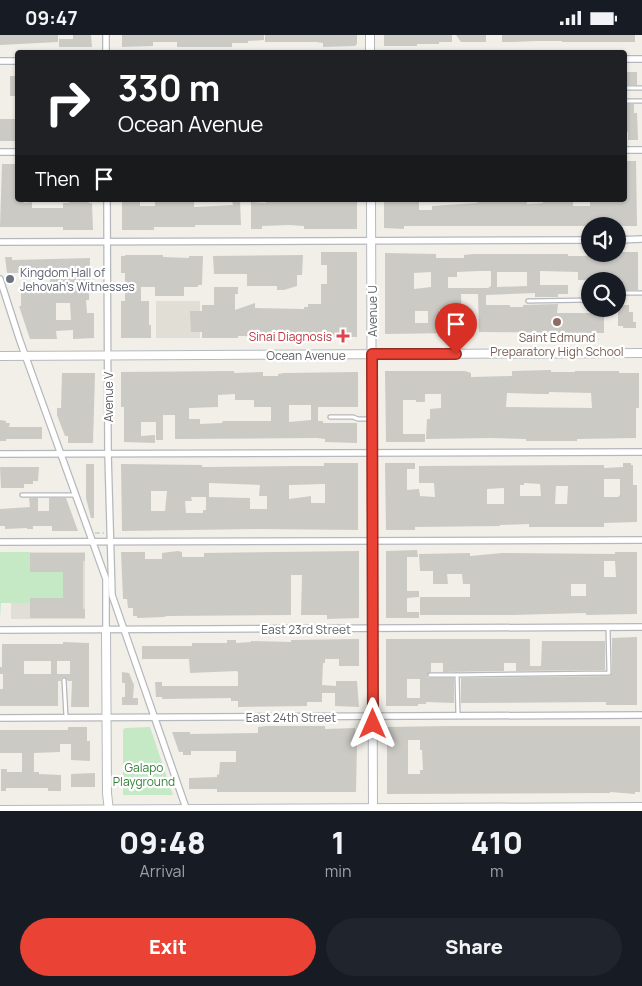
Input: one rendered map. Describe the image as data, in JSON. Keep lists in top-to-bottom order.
{
  "streets": {
    "main road": ["Avenue U", "Ocean Avenue"],
    "street": ["Avenue V", "East 23rd Street", "East 24th Street"]
  },
  "crossings": [
    ["Avenue U", "Ocean Avenue"],
    ["Avenue U", "East 23rd Street"],
    ["Avenue U", "East 24th Street"],
    ["Ocean Avenue", "Avenue V"],
    ["Avenue V", "East 23rd Street"],
    ["Avenue V", "East 24th Street"]
  ],
  "parks": ["Galapo Playground"],
  "places": {
    "other": ["Kingdom Hall of Jehovah's Witnesses", "Saint Edmund Preparatory High School"],
    "health": ["Sinai Diagnosis"]
  },
  "page": {
    "status": "09:47",
    "turn": ["330 m", "Ocean Avenue"],
    "then": "Then",
    "eta": [
      "09:48",
      "Arrival",
      "1",
      "min",
      "410",
      "m"
    ],
    "buttons": ["Exit", "Share"]
  }
}
